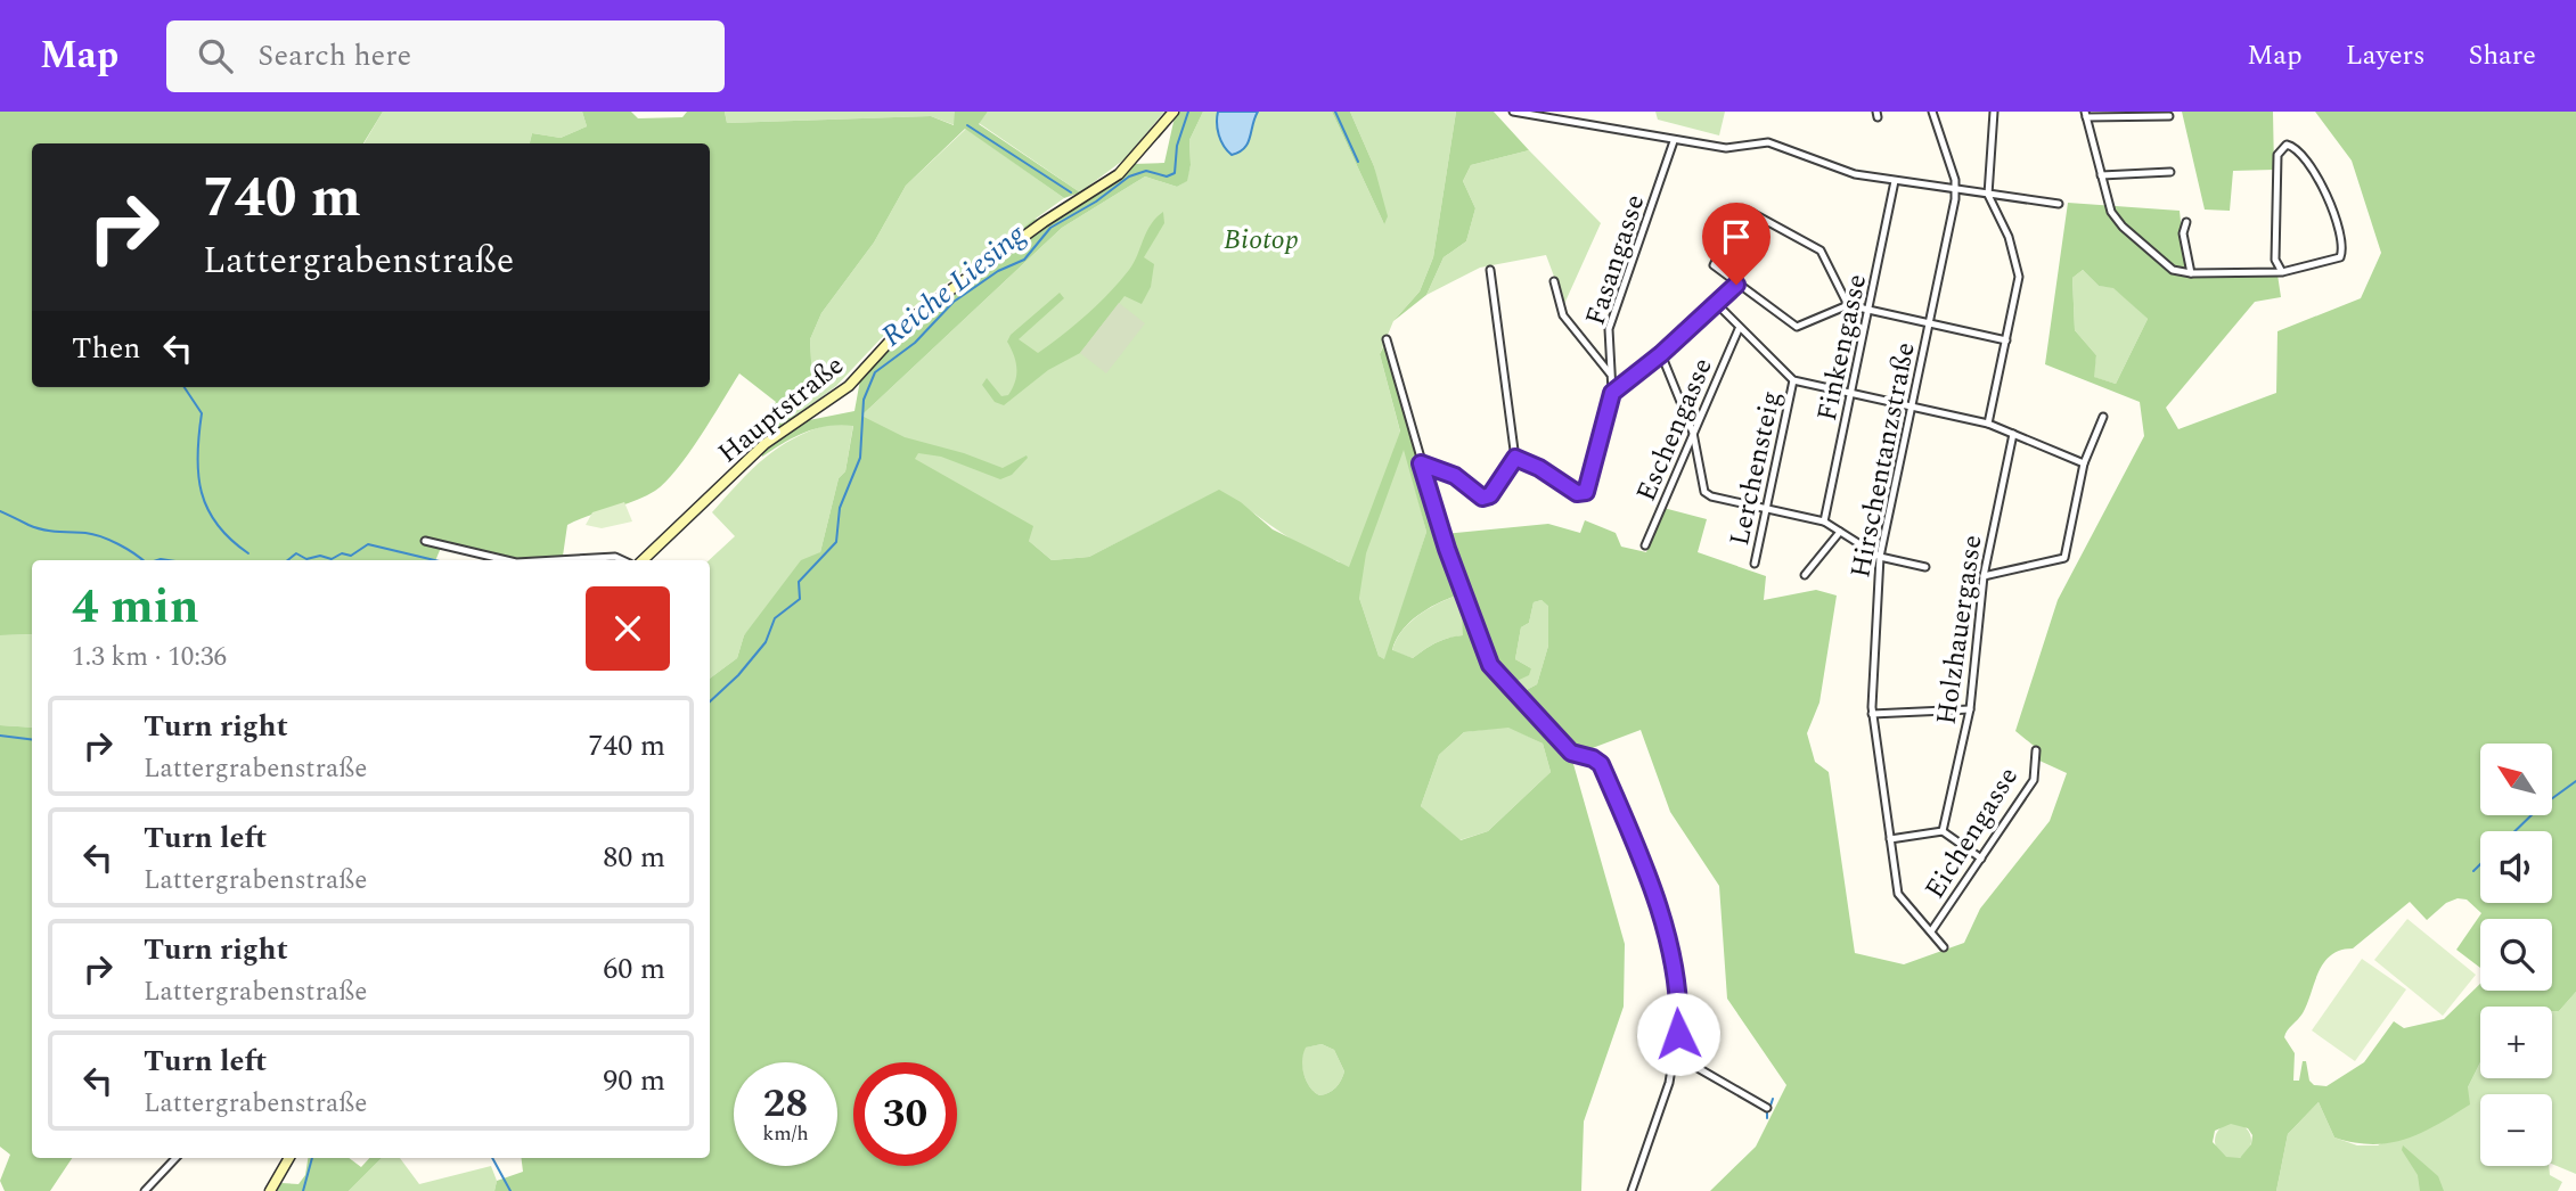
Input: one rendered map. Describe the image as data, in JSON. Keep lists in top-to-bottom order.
{
  "streets": {
    "main road": ["Hauptstraße"],
    "street": [
      "Fasangasse",
      "Finkengasse",
      "Eschengasse",
      "Hirschentanzstraße",
      "Lerchensteig",
      "Holzhauergasse",
      "Eichengasse"
    ]
  },
  "crossings": [
    ["Hirschentanzstraße", "Eichengasse"]
  ],
  "water": ["Reiche Liesing"],
  "parks": ["Biotop"],
  "north": "top left",
  "page": {
    "header": "Map",
    "search": "Search here",
    "nav": ["Map", "Layers", "Share"],
    "turn": ["740 m", "Lattergrabenstraße"],
    "then": "Then",
    "heading": ["4 min", "1.3 km · 10:36"],
    "list": [
      {
        "name": "Turn right",
        "note": "Lattergrabenstraße",
        "value": "740 m"
      },
      {
        "name": "Turn left",
        "note": "Lattergrabenstraße",
        "value": "80 m"
      },
      {
        "name": "Turn right",
        "note": "Lattergrabenstraße",
        "value": "60 m"
      },
      {
        "name": "Turn left",
        "note": "Lattergrabenstraße",
        "value": "90 m"
      }
    ],
    "map_buttons": ["+", "−"],
    "speed": "28 km/h",
    "limit": "30"
  }
}
